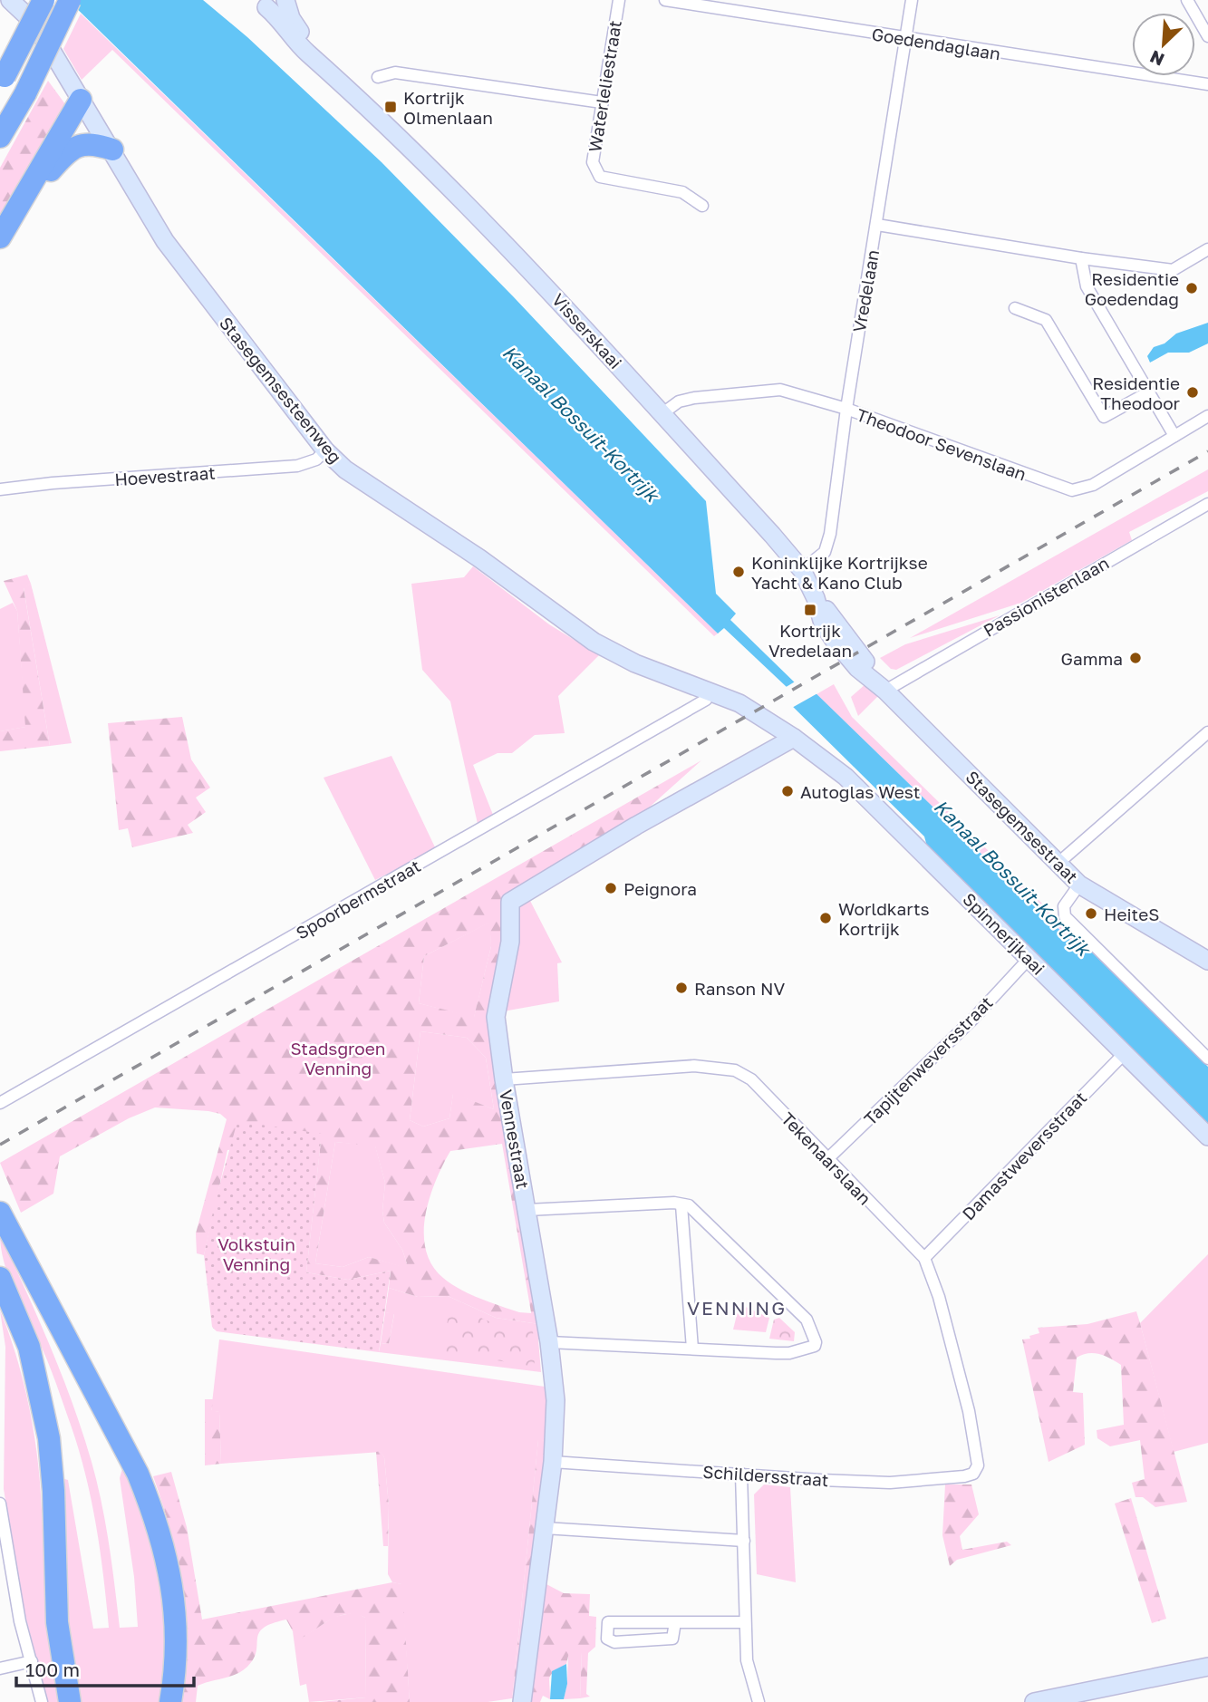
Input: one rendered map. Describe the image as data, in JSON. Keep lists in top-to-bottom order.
{
  "streets": {
    "street": [
      "Goedendaglaan",
      "Waterleliestraat",
      "Vredelaan",
      "Visserskaai",
      "Stasegemsesteenweg",
      "Theodoor Sevenslaan",
      "Hoevestraat",
      "Passionistenlaan",
      "Stasegemsestraat",
      "Spoorbermstraat",
      "Spinnerijkaai",
      "Tapijtenweversstraat",
      "Vennestraat",
      "Damastweversstraat",
      "Tekenaarslaan",
      "Schildersstraat"
    ]
  },
  "crossings": [
    ["Goedendaglaan", "Vredelaan"],
    ["Vredelaan", "Visserskaai"],
    ["Vredelaan", "Theodoor Sevenslaan"],
    ["Visserskaai", "Theodoor Sevenslaan"],
    ["Visserskaai", "Passionistenlaan"],
    ["Visserskaai", "Stasegemsestraat"],
    ["Stasegemsesteenweg", "Hoevestraat"],
    ["Stasegemsesteenweg", "Spoorbermstraat"],
    ["Stasegemsesteenweg", "Spinnerijkaai"],
    ["Stasegemsesteenweg", "Vennestraat"],
    ["Passionistenlaan", "Stasegemsestraat"],
    ["Spinnerijkaai", "Tapijtenweversstraat"],
    ["Spinnerijkaai", "Vennestraat"],
    ["Spinnerijkaai", "Damastweversstraat"],
    ["Tapijtenweversstraat", "Tekenaarslaan"],
    ["Vennestraat", "Tekenaarslaan"],
    ["Vennestraat", "Schildersstraat"],
    ["Damastweversstraat", "Tekenaarslaan"],
    ["Tekenaarslaan", "Schildersstraat"]
  ],
  "districts": ["VENNING"],
  "water": ["Kanaal Bossuit-Kortrijk"],
  "parks": ["Stadsgroen Venning", "Volkstuin Venning"],
  "places": {
    "transit": ["Kortrijk Olmenlaan", "Kortrijk Vredelaan"],
    "other": [
      "Residentie Goedendag",
      "Residentie Theodoor",
      "Koninklijke Kortrijkse Yacht & Kano Club",
      "Gamma",
      "Autoglas West",
      "Peignora",
      "HeiteS",
      "Worldkarts Kortrijk",
      "Ranson NV"
    ]
  },
  "scale_bar": "100 m",
  "north": "bottom left"
}
